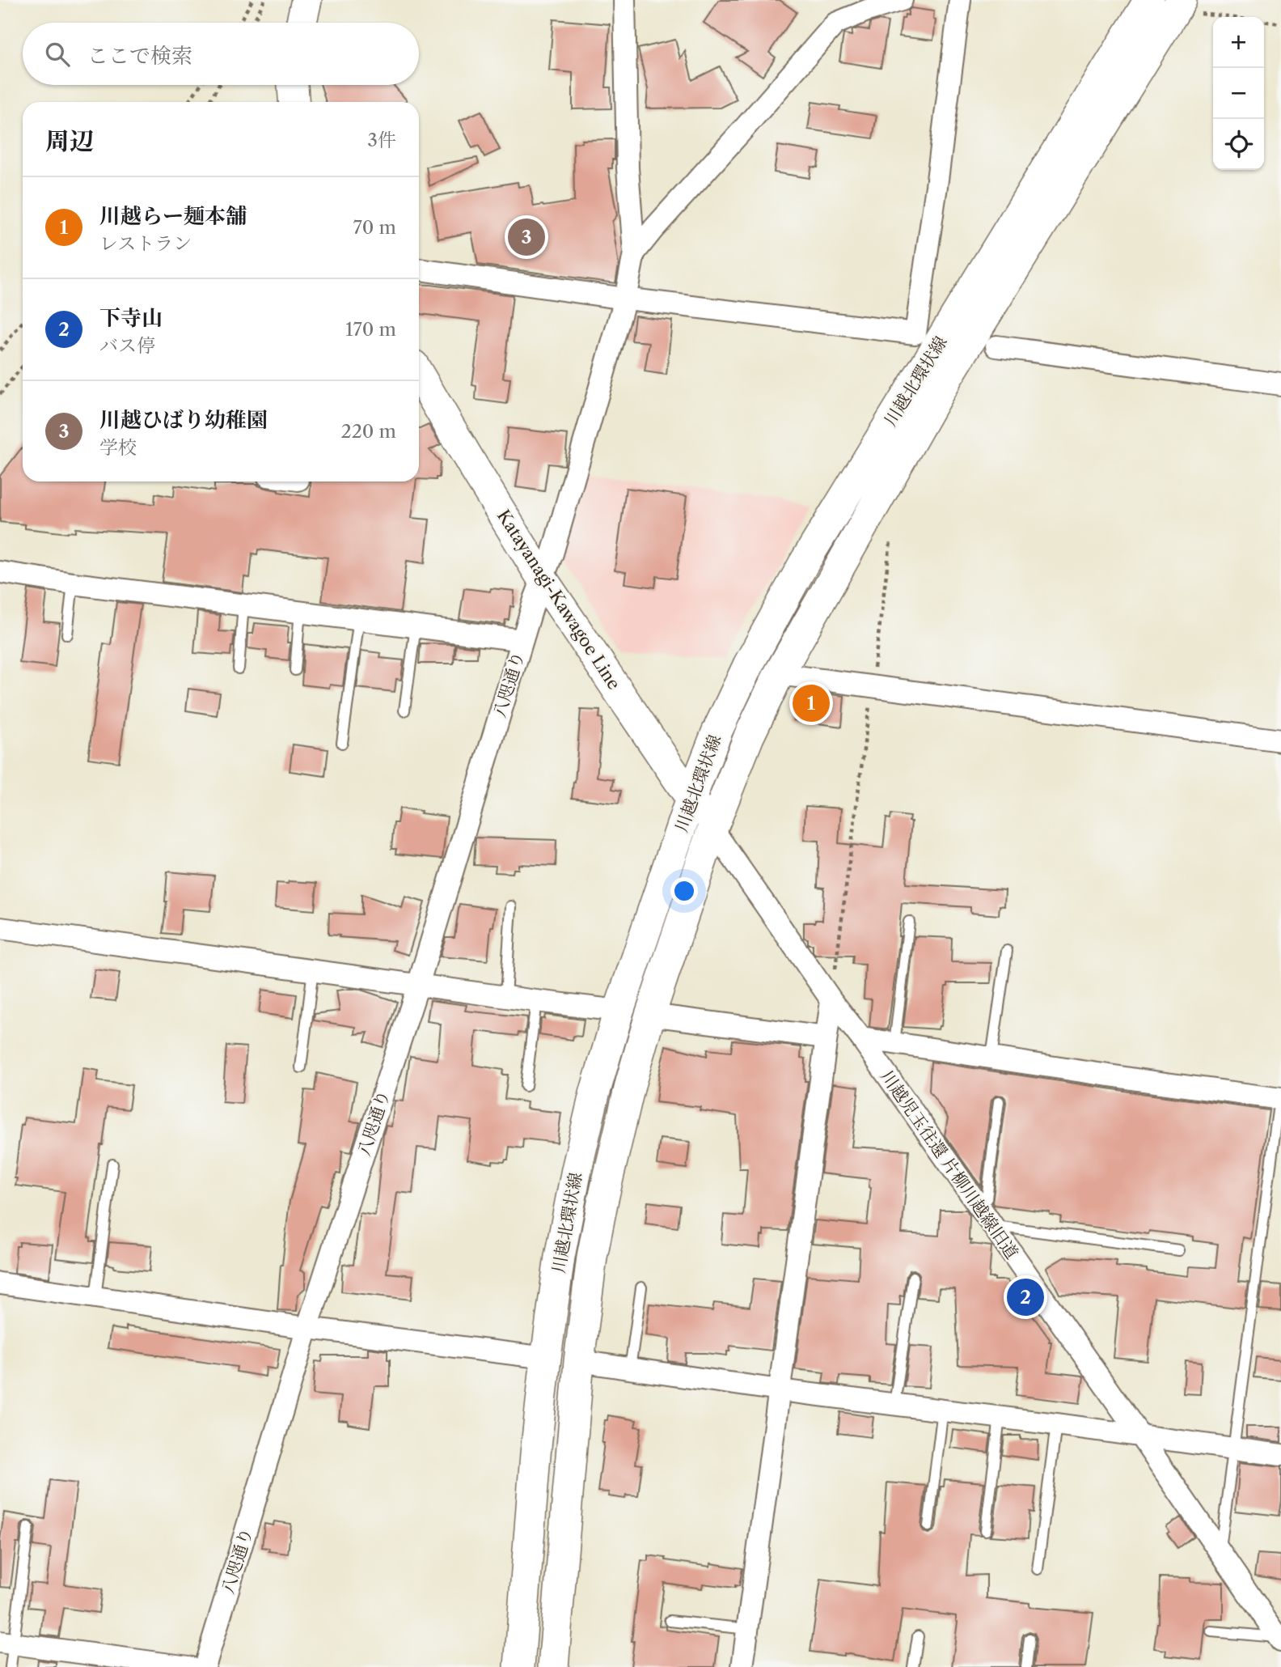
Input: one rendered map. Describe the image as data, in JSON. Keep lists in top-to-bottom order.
{
  "streets": {
    "main road": ["川越北環状線", "Katayanagi-Kawagoe Line"],
    "street": ["八咫通り", "川越児玉往還 片柳川越線旧道"]
  },
  "crossings": [
    ["川越北環状線", "Katayanagi-Kawagoe Line"],
    ["川越北環状線", "川越児玉往還 片柳川越線旧道"],
    ["Katayanagi-Kawagoe Line", "八咫通り"],
    ["Katayanagi-Kawagoe Line", "川越児玉往還 片柳川越線旧道"]
  ],
  "page": {
    "map_buttons": ["+", "−"],
    "search": "ここで検索",
    "heading": ["周辺", "3件"],
    "list": [
      {
        "mark": "1",
        "name": "川越らー麺本舗",
        "note": "レストラン",
        "value": "70 m"
      },
      {
        "mark": "2",
        "name": "下寺山",
        "note": "バス停",
        "value": "170 m"
      },
      {
        "mark": "3",
        "name": "川越ひばり幼稚園",
        "note": "学校",
        "value": "220 m"
      }
    ],
    "pins": ["3", "1", "2"]
  }
}
